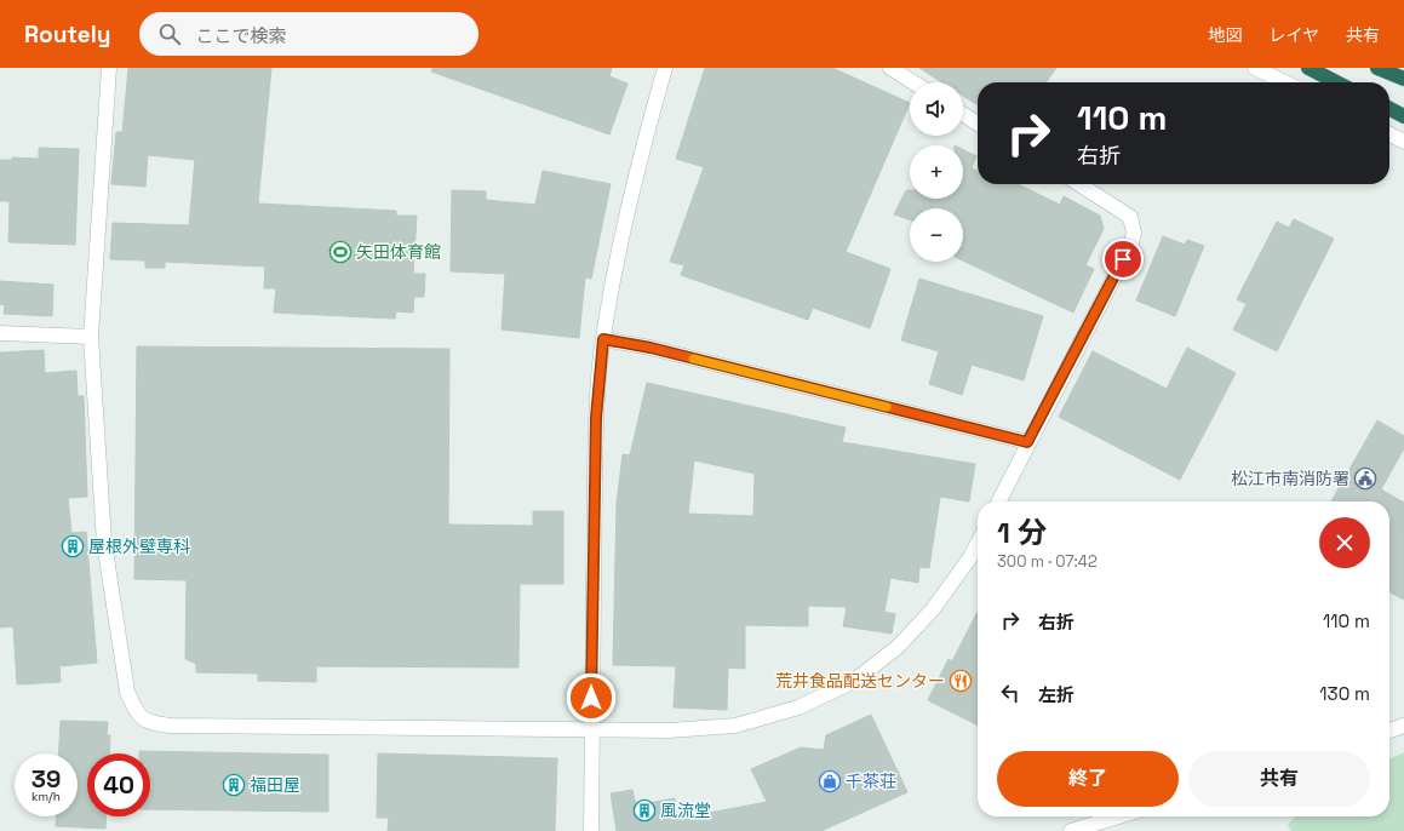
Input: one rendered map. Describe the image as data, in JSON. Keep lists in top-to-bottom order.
{
  "places": {
    "sports": ["矢田体育館"],
    "public building": ["松江市南消防署"],
    "building": ["屋根外壁専科", "福田屋", "風流堂"],
    "restaurant": ["荒井食品配送センター"],
    "shop": ["千茶荘"]
  },
  "page": {
    "header": "Routely",
    "search": "ここで検索",
    "nav": ["地図", "レイヤ", "共有"],
    "map_buttons": ["+", "−"],
    "turn": ["110 m", "右折"],
    "heading": ["1 分", "300 m · 07:42"],
    "list": [
      {
        "name": "右折",
        "value": "110 m"
      },
      {
        "name": "左折",
        "value": "130 m"
      }
    ],
    "buttons": ["終了", "共有"],
    "speed": "39 km/h",
    "limit": "40"
  }
}
